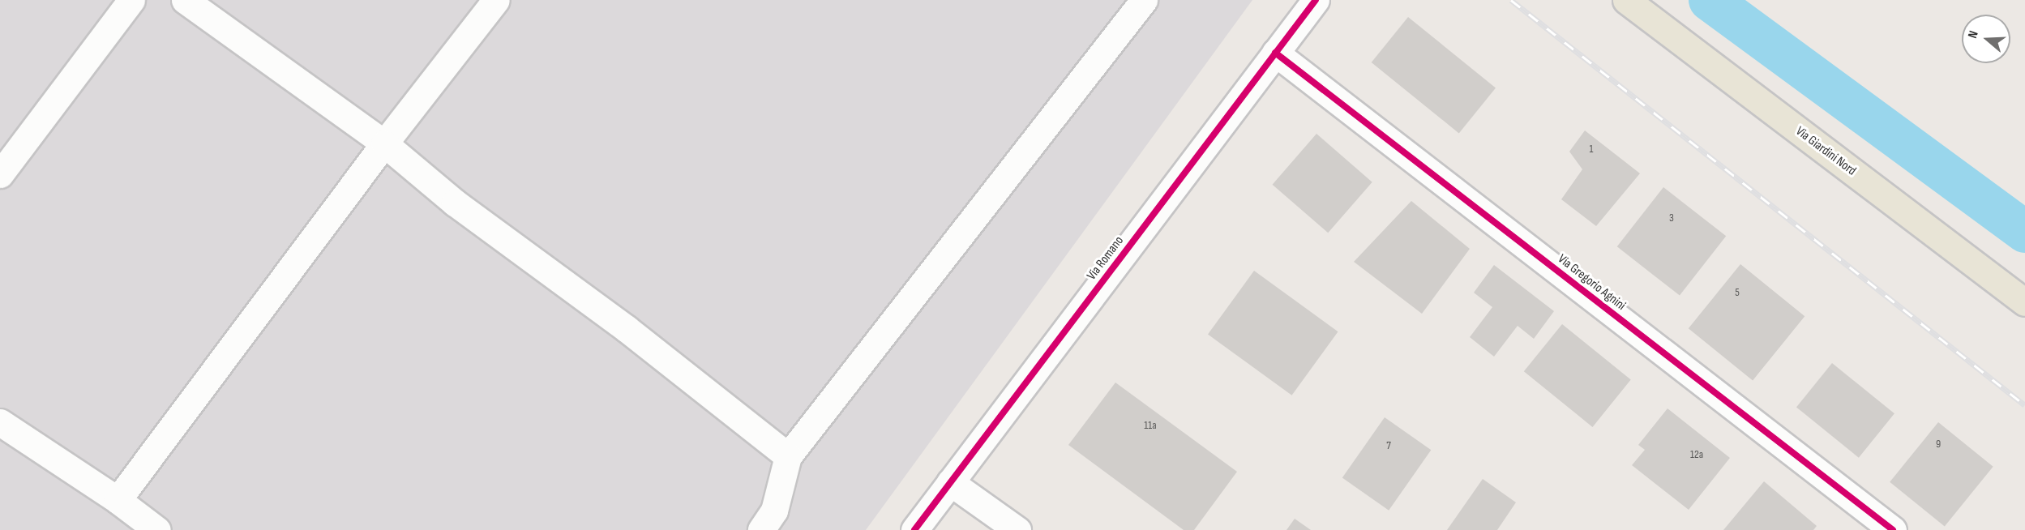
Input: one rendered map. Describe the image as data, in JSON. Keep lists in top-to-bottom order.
{
  "streets": {
    "main road": ["Via Giardini Nord"],
    "street": ["Via Romano", "Via Gregorio Agnini"]
  },
  "crossings": [
    ["Via Romano", "Via Gregorio Agnini"]
  ],
  "house_numbers": [
    "1",
    "3",
    "5",
    "11a",
    "9",
    "7",
    "12a"
  ],
  "north": "left"
}
